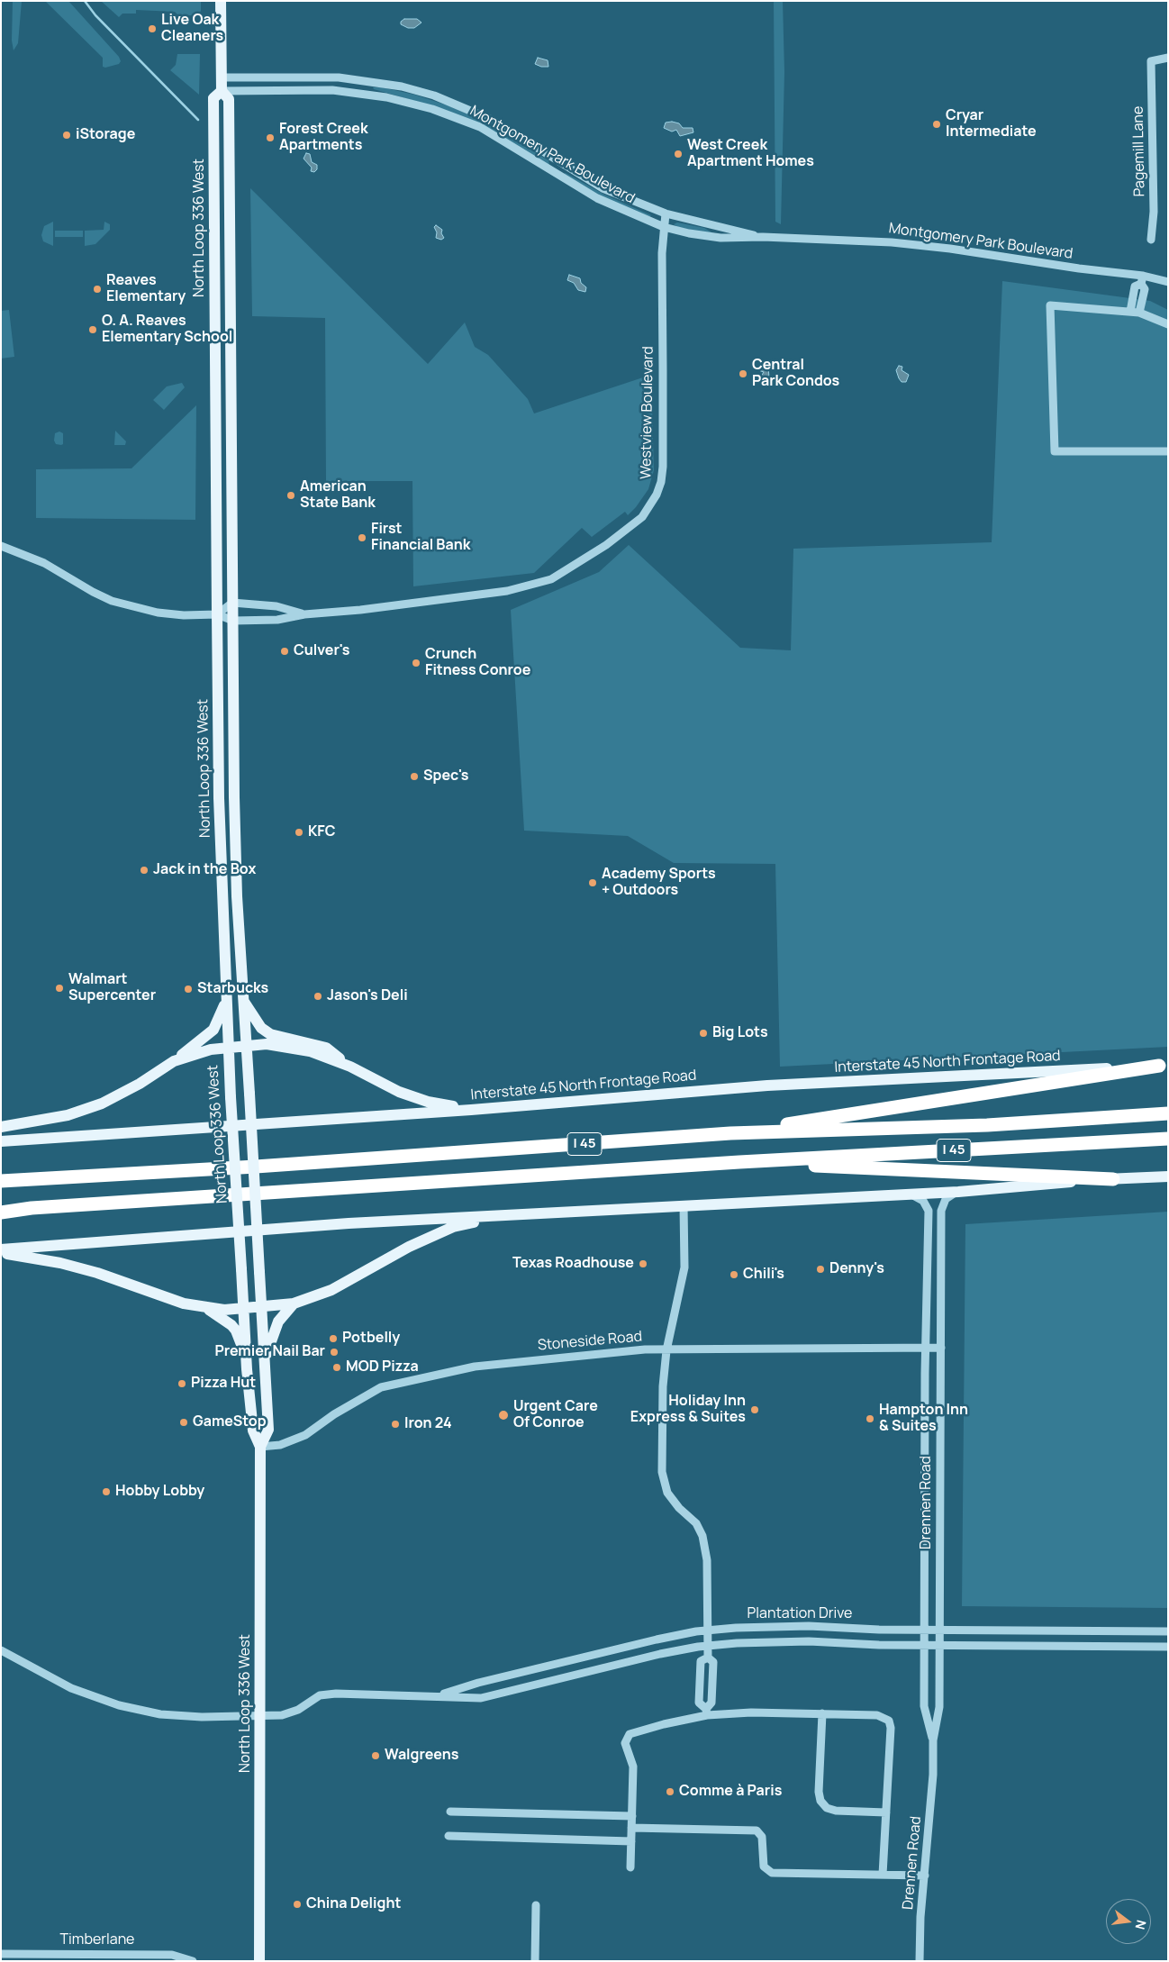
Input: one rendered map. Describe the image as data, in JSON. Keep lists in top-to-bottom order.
{
  "streets": {
    "highway": ["I 45"],
    "main road": ["North Loop 336 West", "Interstate 45 North Frontage Road"],
    "street": [
      "Pagemill Lane",
      "Montgomery Park Boulevard",
      "Westview Boulevard",
      "Stoneside Road",
      "Drennen Road",
      "Plantation Drive",
      "Timberlane"
    ]
  },
  "crossings": [
    ["Montgomery Park Boulevard", "North Loop 336 West"],
    ["Montgomery Park Boulevard", "Westview Boulevard"],
    ["North Loop 336 West", "Westview Boulevard"],
    ["North Loop 336 West", "Stoneside Road"],
    ["North Loop 336 West", "Plantation Drive"],
    ["Stoneside Road", "Drennen Road"],
    ["Drennen Road", "Plantation Drive"]
  ],
  "places": [
    "Live Oak Cleaners",
    "Cryar Intermediate",
    "iStorage",
    "Forest Creek Apartments",
    "West Creek Apartment Homes",
    "Reaves Elementary",
    "O. A. Reaves Elementary School",
    "Central Park Condos",
    "American State Bank",
    "First Financial Bank",
    "Culver's",
    "Crunch Fitness Conroe",
    "Spec's",
    "KFC",
    "Jack in the Box",
    "Academy Sports + Outdoors",
    "Walmart Supercenter",
    "Starbucks",
    "Jason's Deli",
    "Big Lots",
    "Texas Roadhouse",
    "Denny's",
    "Chili's",
    "Potbelly",
    "Premier Nail Bar",
    "MOD Pizza",
    "Pizza Hut",
    "Holiday Inn Express & Suites",
    "Urgent Care Of Conroe",
    "Hampton Inn & Suites",
    "GameStop",
    "Iron 24",
    "Hobby Lobby",
    "Walgreens",
    "Comme à Paris",
    "China Delight"
  ],
  "north": "right"
}
